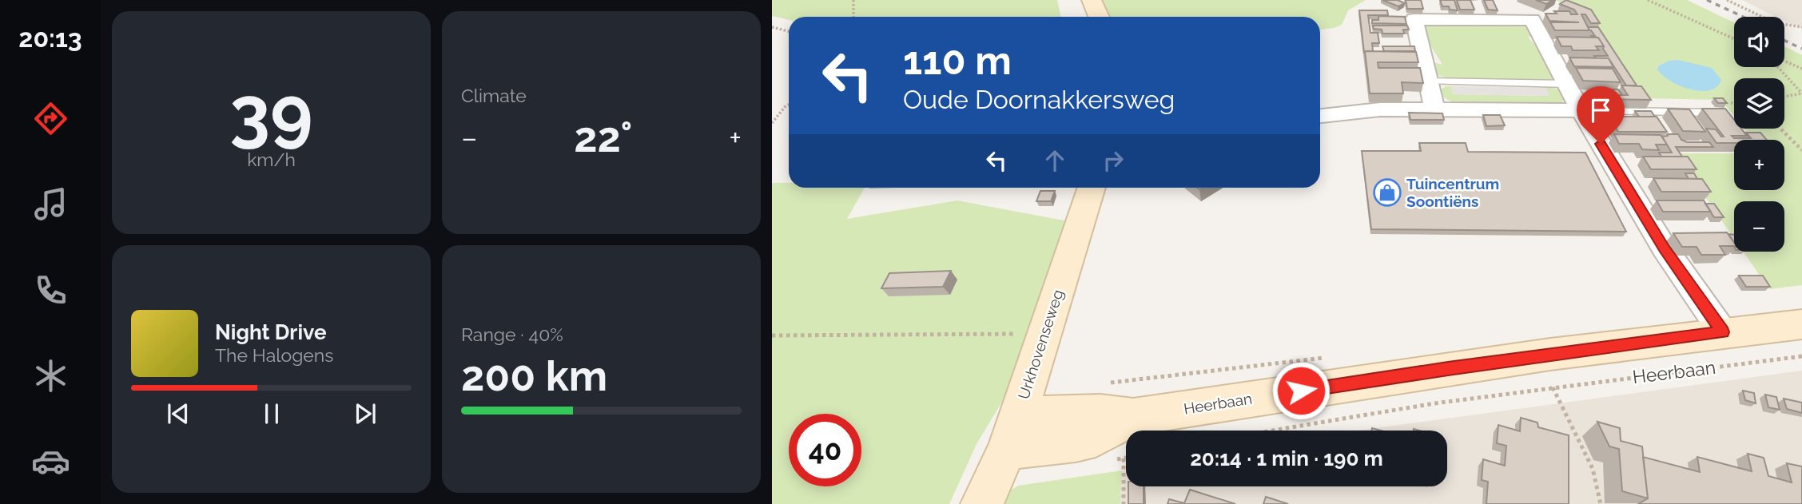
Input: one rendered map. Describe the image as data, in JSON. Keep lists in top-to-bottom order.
{
  "streets": {
    "street": ["Urkhovenseweg", "Heerbaan"]
  },
  "crossings": [
    ["Urkhovenseweg", "Heerbaan"]
  ],
  "places": {
    "shop": ["Tuincentrum Soontiëns"]
  },
  "page": {
    "tabs": "20:13",
    "tile": [
      ["39", "km/h"],
      "Climate",
      ["Range · 40%", "200 km"]
    ],
    "map_buttons": ["+", "−"],
    "turn": ["110 m", "Oude Doornakkersweg"],
    "heat": ["−", "22°", "+"],
    "song": ["Night Drive", "The Halogens"],
    "limit": "40",
    "trip": "20:14 · 1 min · 190 m"
  }
}
